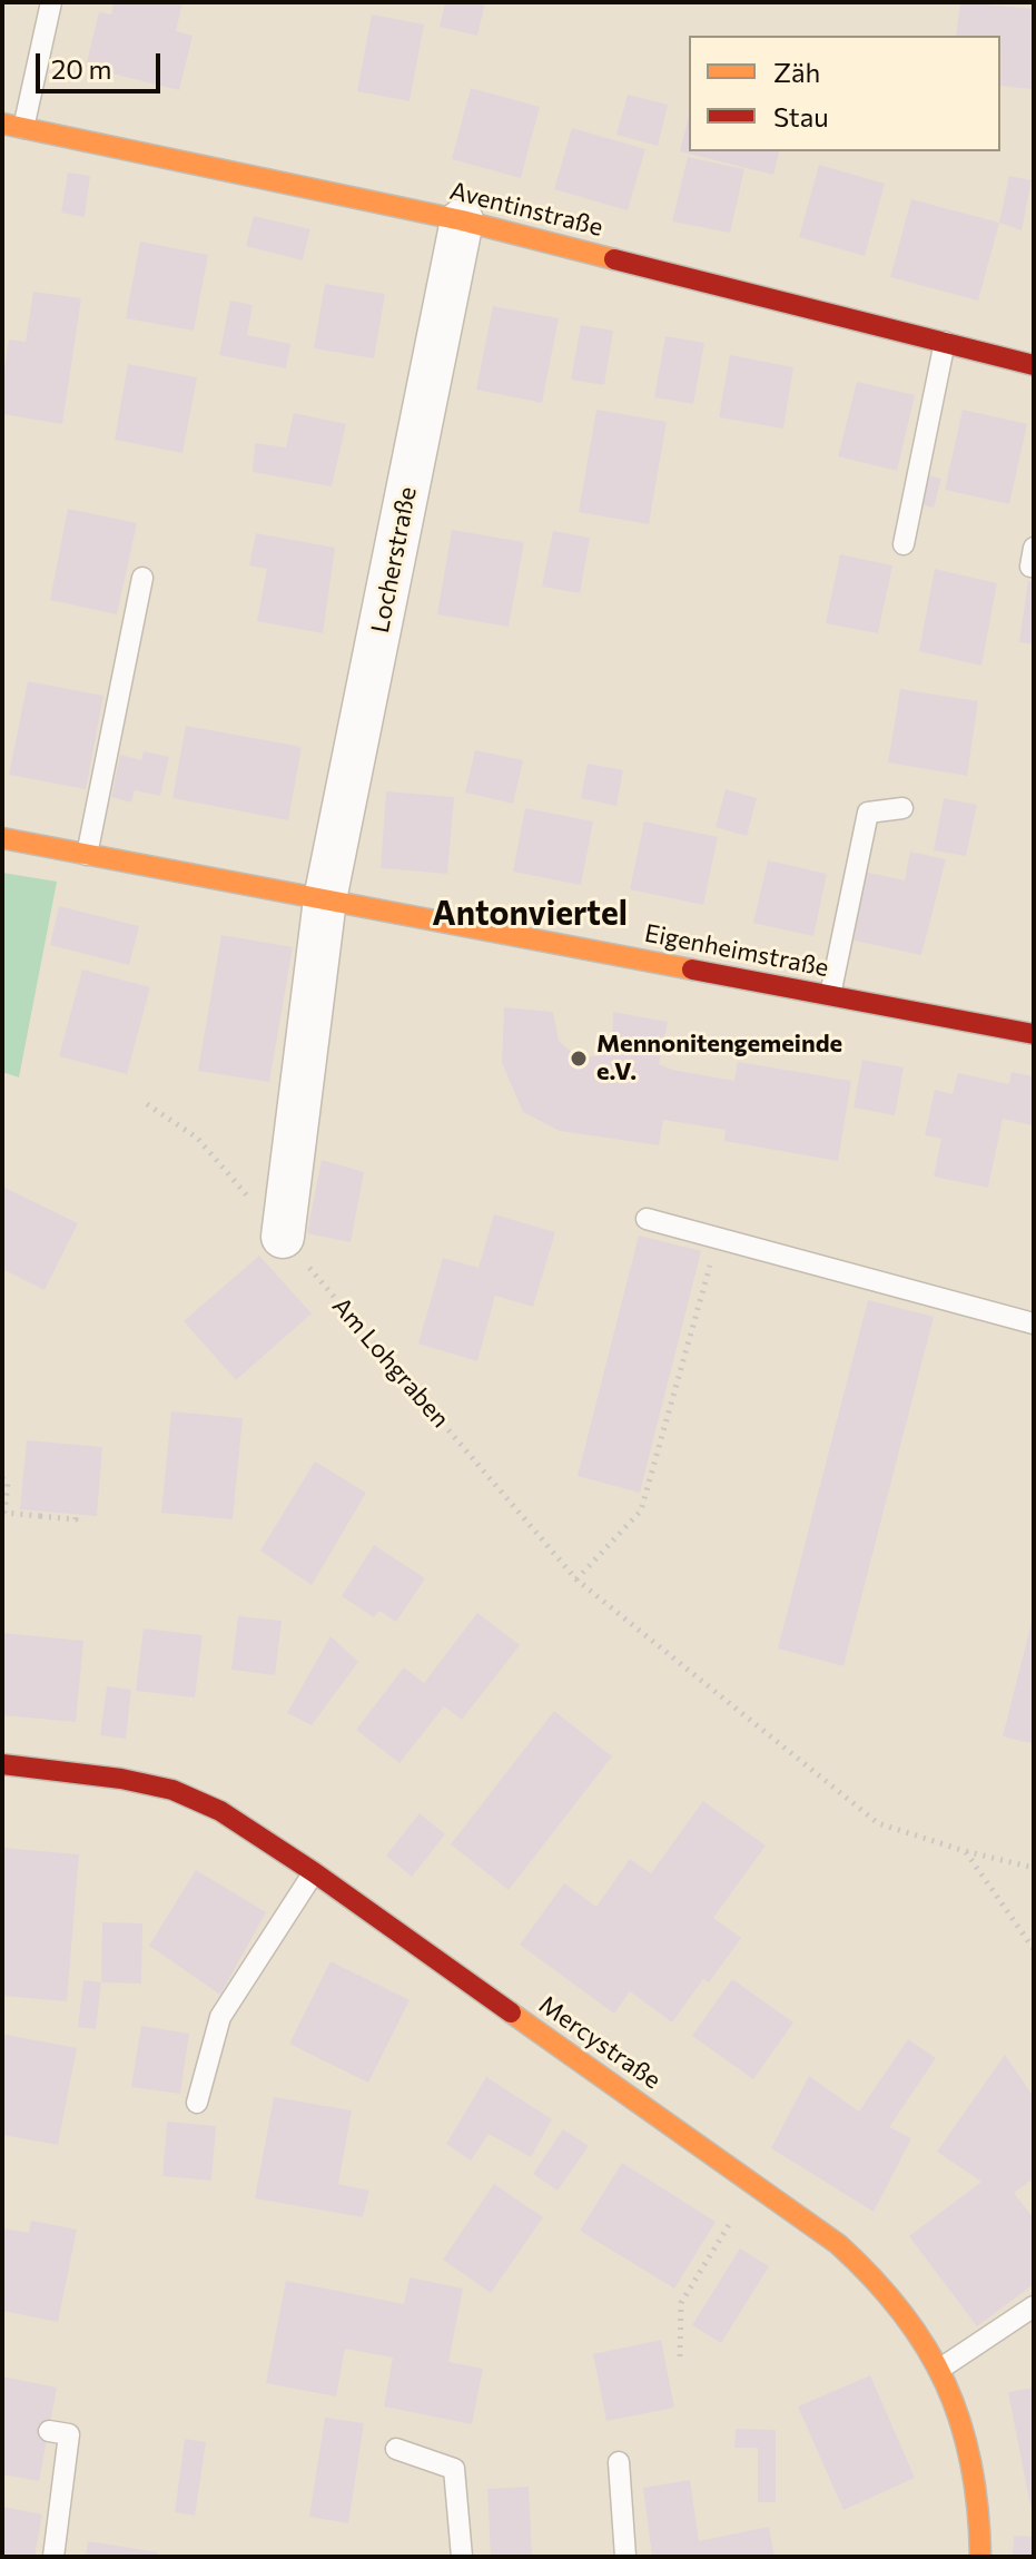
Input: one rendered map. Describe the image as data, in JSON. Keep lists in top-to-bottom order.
{
  "streets": {
    "street": [
      "Aventinstraße",
      "Locherstraße",
      "Eigenheimstraße",
      "Mercystraße"
    ],
    "path": ["Am Lohgraben"]
  },
  "crossings": [
    ["Aventinstraße", "Locherstraße"],
    ["Locherstraße", "Eigenheimstraße"]
  ],
  "districts": ["Antonviertel"],
  "places": ["Mennonitengemeinde e.V."],
  "legend": ["Zäh", "Stau"],
  "scale_bar": "20 m"
}
